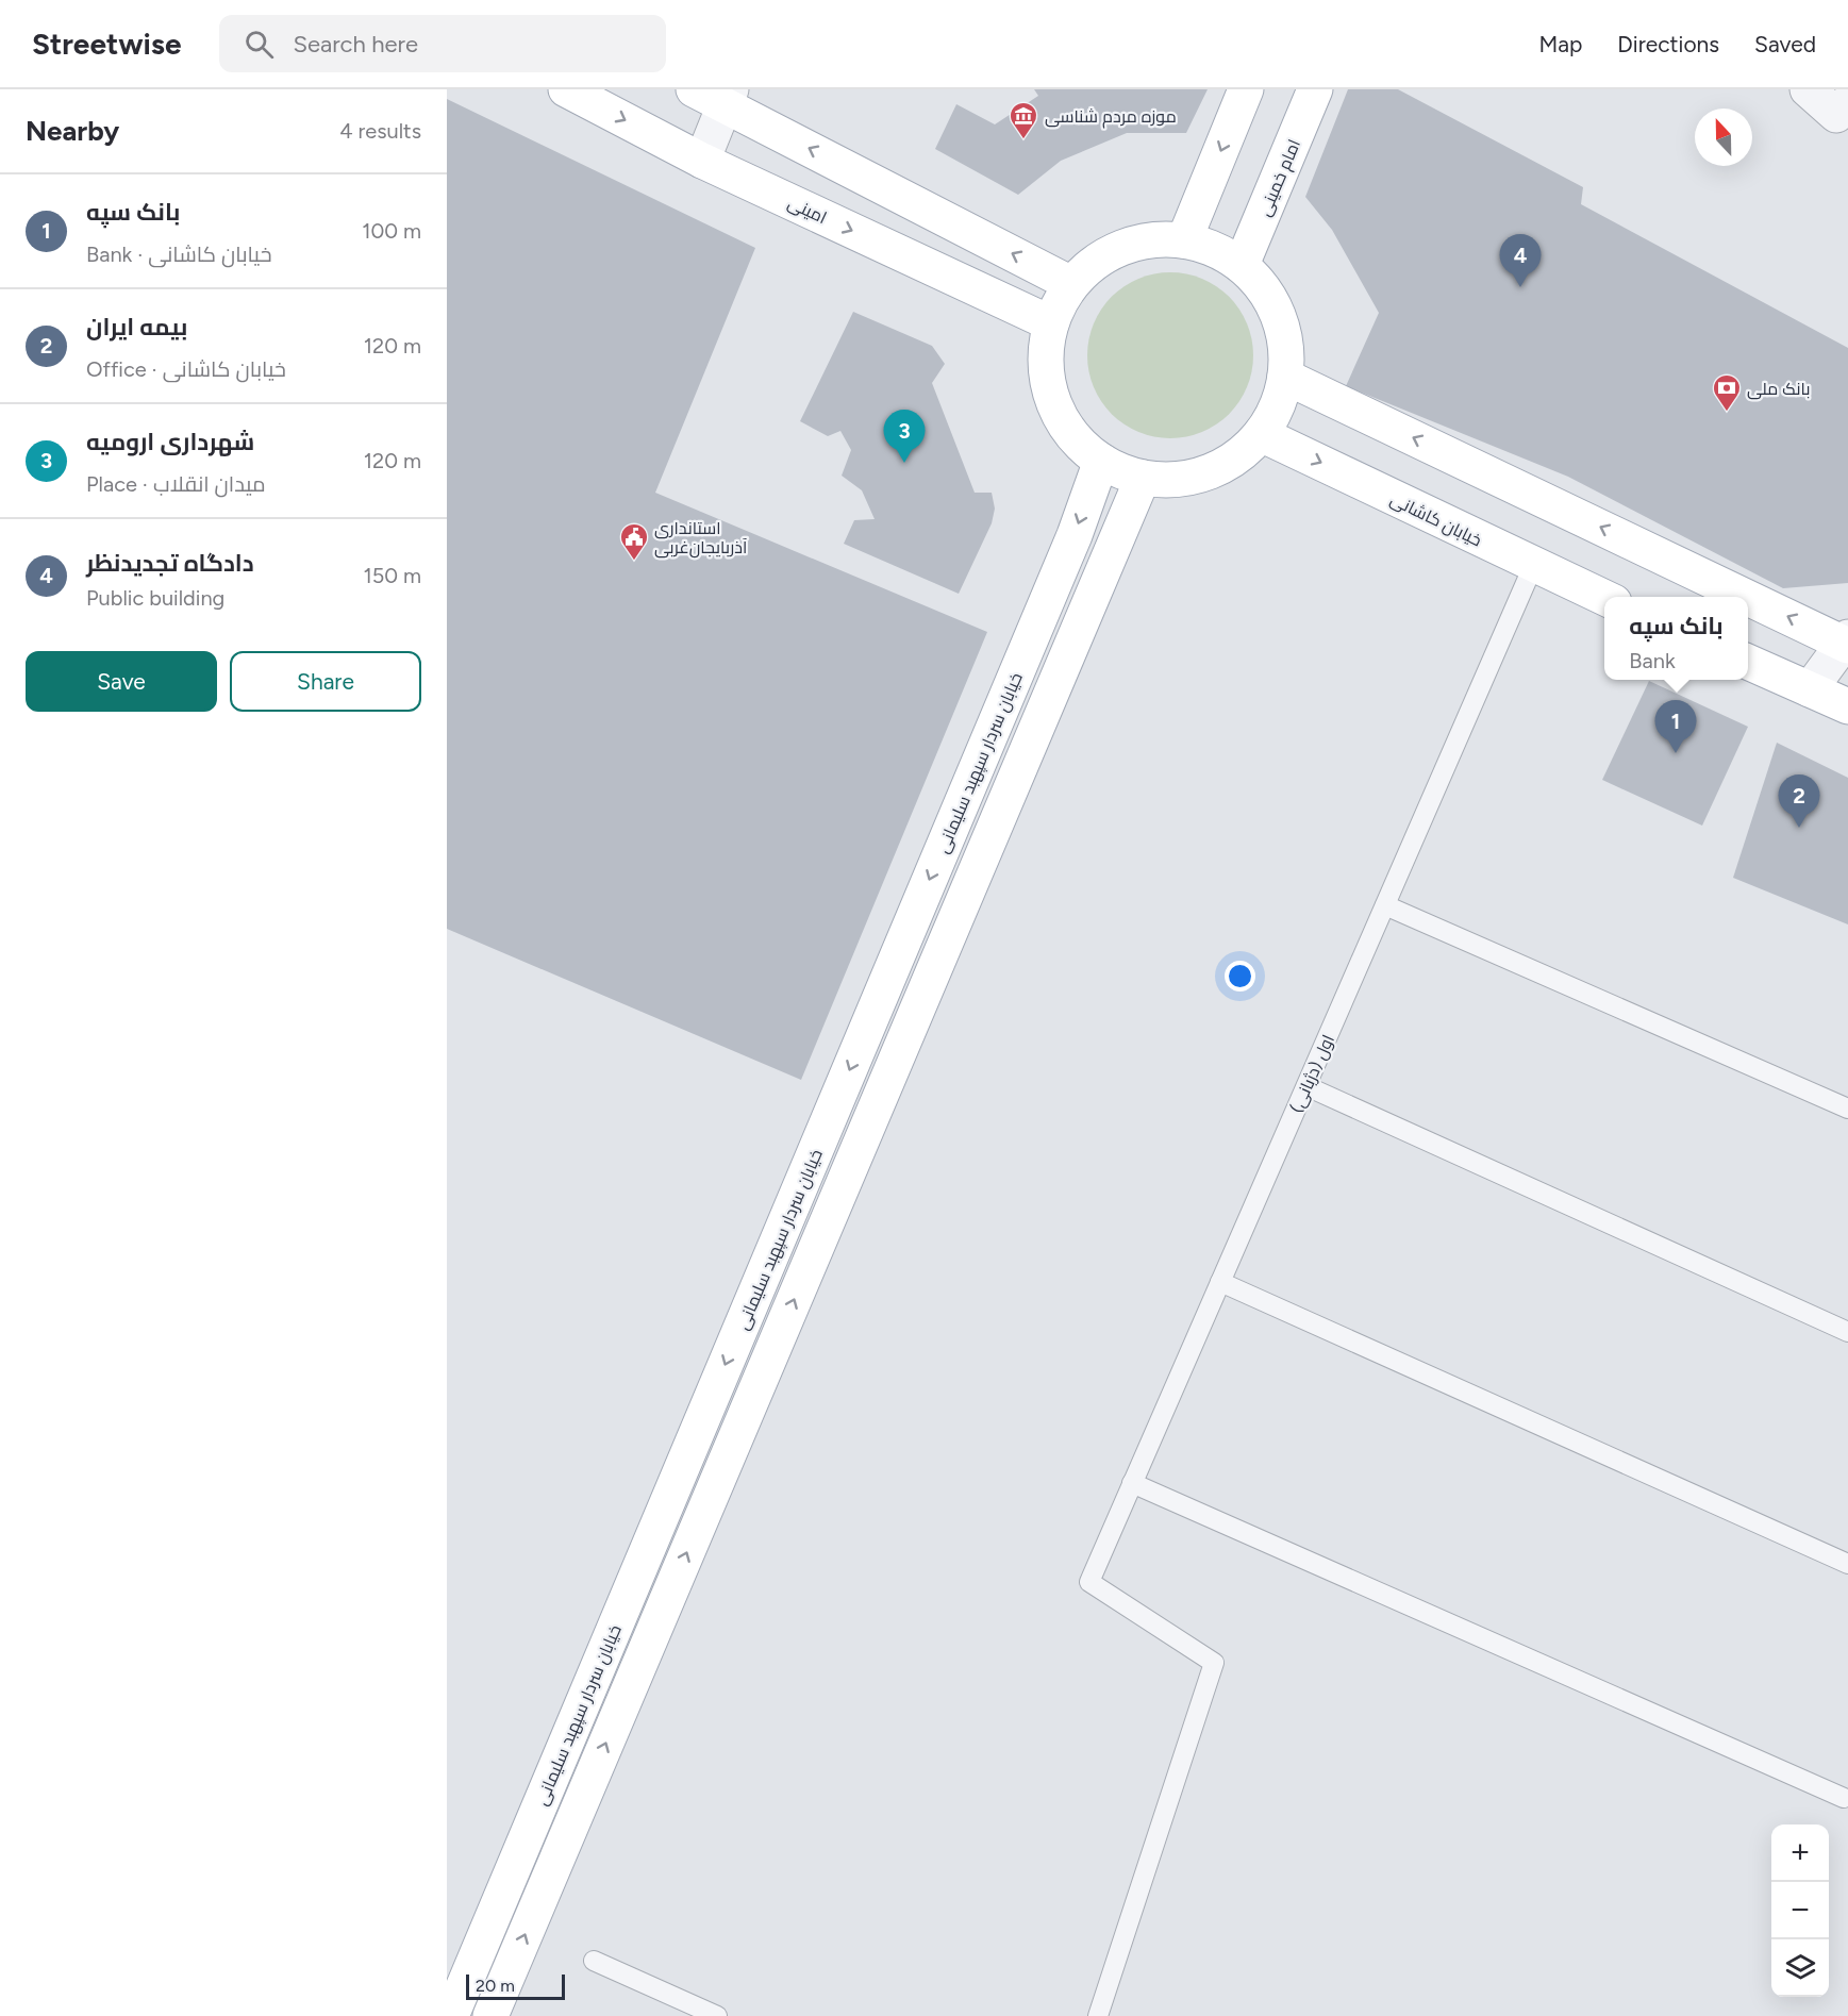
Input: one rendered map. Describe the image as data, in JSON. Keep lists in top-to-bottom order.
{
  "streets": {
    "main road": [
      "امام خمینی",
      "امینی",
      "خیابان کاشانی",
      "خیابان سردار سپهبد سلیمانی"
    ],
    "lane": ["اول (دژبانی)"]
  },
  "crossings": [
    ["خیابان کاشانی", "اول (دژبانی)"]
  ],
  "places": {
    "museum": ["موزه مردم شناسی"],
    "bank": ["بانک ملی"],
    "public building": ["استانداری آذربایجان‌غربی"]
  },
  "scale_bar": "20 m",
  "north": "top",
  "page": {
    "header": "Streetwise",
    "search": "Search here",
    "nav": ["Map", "Directions", "Saved"],
    "heading": ["Nearby", "4 results"],
    "list": [
      {
        "mark": "1",
        "name": "بانک سپه",
        "note": "Bank · خیابان کاشانی",
        "value": "100 m"
      },
      {
        "mark": "2",
        "name": "بیمه ایران",
        "note": "Office · خیابان کاشانی",
        "value": "120 m"
      },
      {
        "mark": "3",
        "name": "شهرداری ارومیه",
        "note": "Place · میدان انقلاب",
        "value": "120 m"
      },
      {
        "mark": "4",
        "name": "دادگاه تجدیدنظر",
        "note": "Public building",
        "value": "150 m"
      }
    ],
    "pins": [
      "4",
      "3",
      "1",
      "2"
    ],
    "popup": ["بانک سپه", "Bank"],
    "buttons": ["Save", "Share"],
    "map_buttons": ["+", "−"],
    "scale": "20 m"
  }
}
